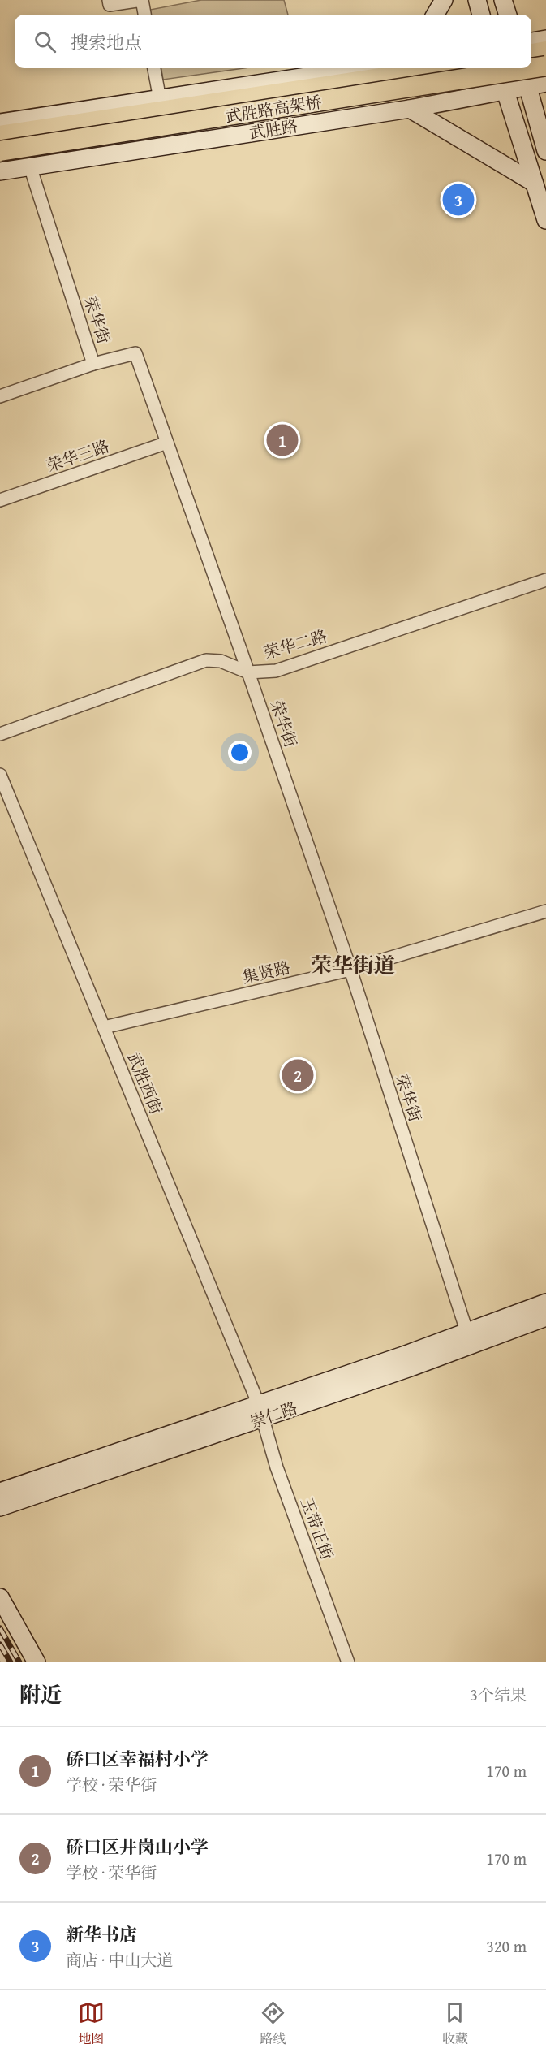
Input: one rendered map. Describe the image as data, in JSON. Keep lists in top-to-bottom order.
{
  "streets": {
    "main road": ["武胜路高架桥", "武胜路", "崇仁路"],
    "street": [
      "荣华街",
      "荣华三路",
      "荣华二路",
      "集贤路",
      "武胜西街",
      "玉带正街"
    ]
  },
  "crossings": [
    ["武胜路", "荣华街"],
    ["荣华街", "荣华三路"],
    ["荣华街", "荣华二路"],
    ["荣华街", "集贤路"],
    ["荣华街", "崇仁路"],
    ["集贤路", "武胜西街"],
    ["武胜西街", "崇仁路"],
    ["武胜西街", "玉带正街"],
    ["崇仁路", "玉带正街"]
  ],
  "districts": ["荣华街道"],
  "page": {
    "search": "搜索地点",
    "pins": ["3", "1", "2"],
    "heading": ["附近", "3个结果"],
    "list": [
      {
        "mark": "1",
        "name": "硚口区幸福村小学",
        "note": "学校 · 荣华街",
        "value": "170 m"
      },
      {
        "mark": "2",
        "name": "硚口区井岗山小学",
        "note": "学校 · 荣华街",
        "value": "170 m"
      },
      {
        "mark": "3",
        "name": "新华书店",
        "note": "商店 · 中山大道",
        "value": "320 m"
      }
    ],
    "nav": ["地图", "路线", "收藏"]
  }
}
